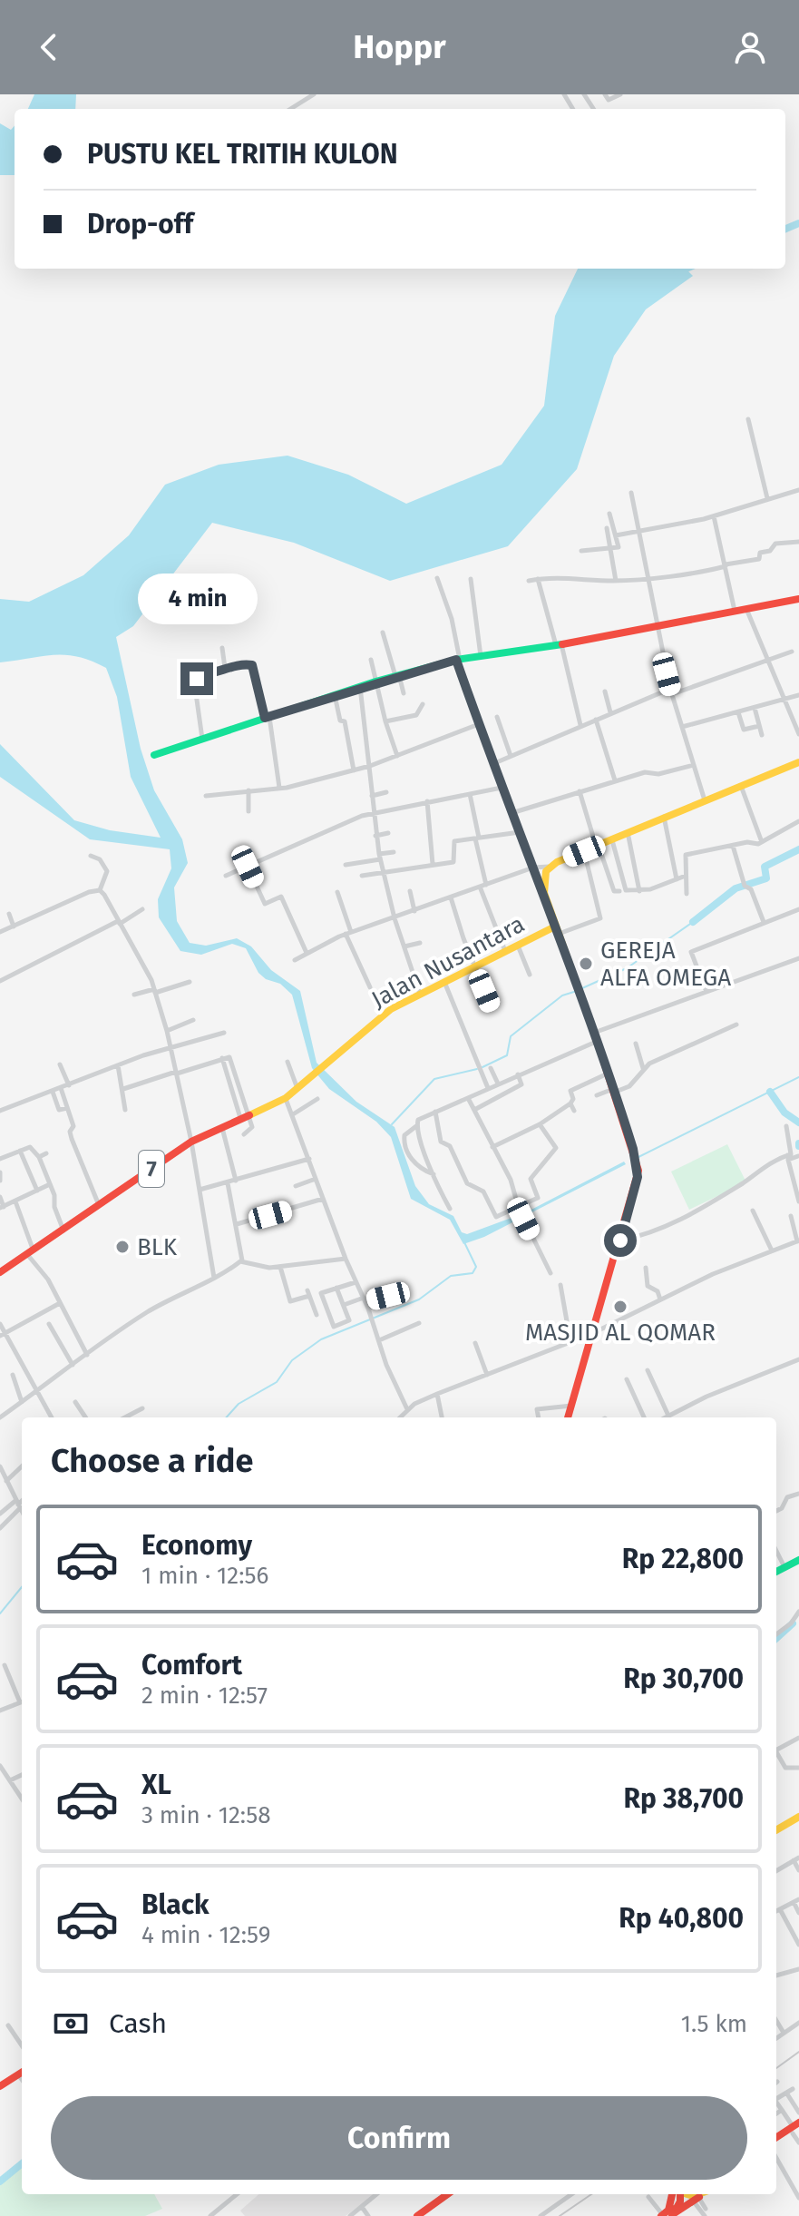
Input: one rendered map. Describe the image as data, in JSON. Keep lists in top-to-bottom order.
{
  "streets": {
    "main road": ["Jalan Nusantara", "7"]
  },
  "places": ["GEREJA ALFA OMEGA", "BLK", "MASJID AL QOMAR"],
  "page": {
    "header": "Hoppr",
    "banner": ["PUSTU KEL TRITIH KULON", "Drop-off"],
    "bubble": "4 min",
    "heading": "Choose a ride",
    "list": [
      {
        "name": "Economy",
        "note": "1 min · 12:56",
        "value": "Rp 22,800"
      },
      {
        "name": "Comfort",
        "note": "2 min · 12:57",
        "value": "Rp 30,700"
      },
      {
        "name": "XL",
        "note": "3 min · 12:58",
        "value": "Rp 38,700"
      },
      {
        "name": "Black",
        "note": "4 min · 12:59",
        "value": "Rp 40,800"
      }
    ],
    "pay": ["Cash", "1.5 km"],
    "buttons": "Confirm"
  }
}
